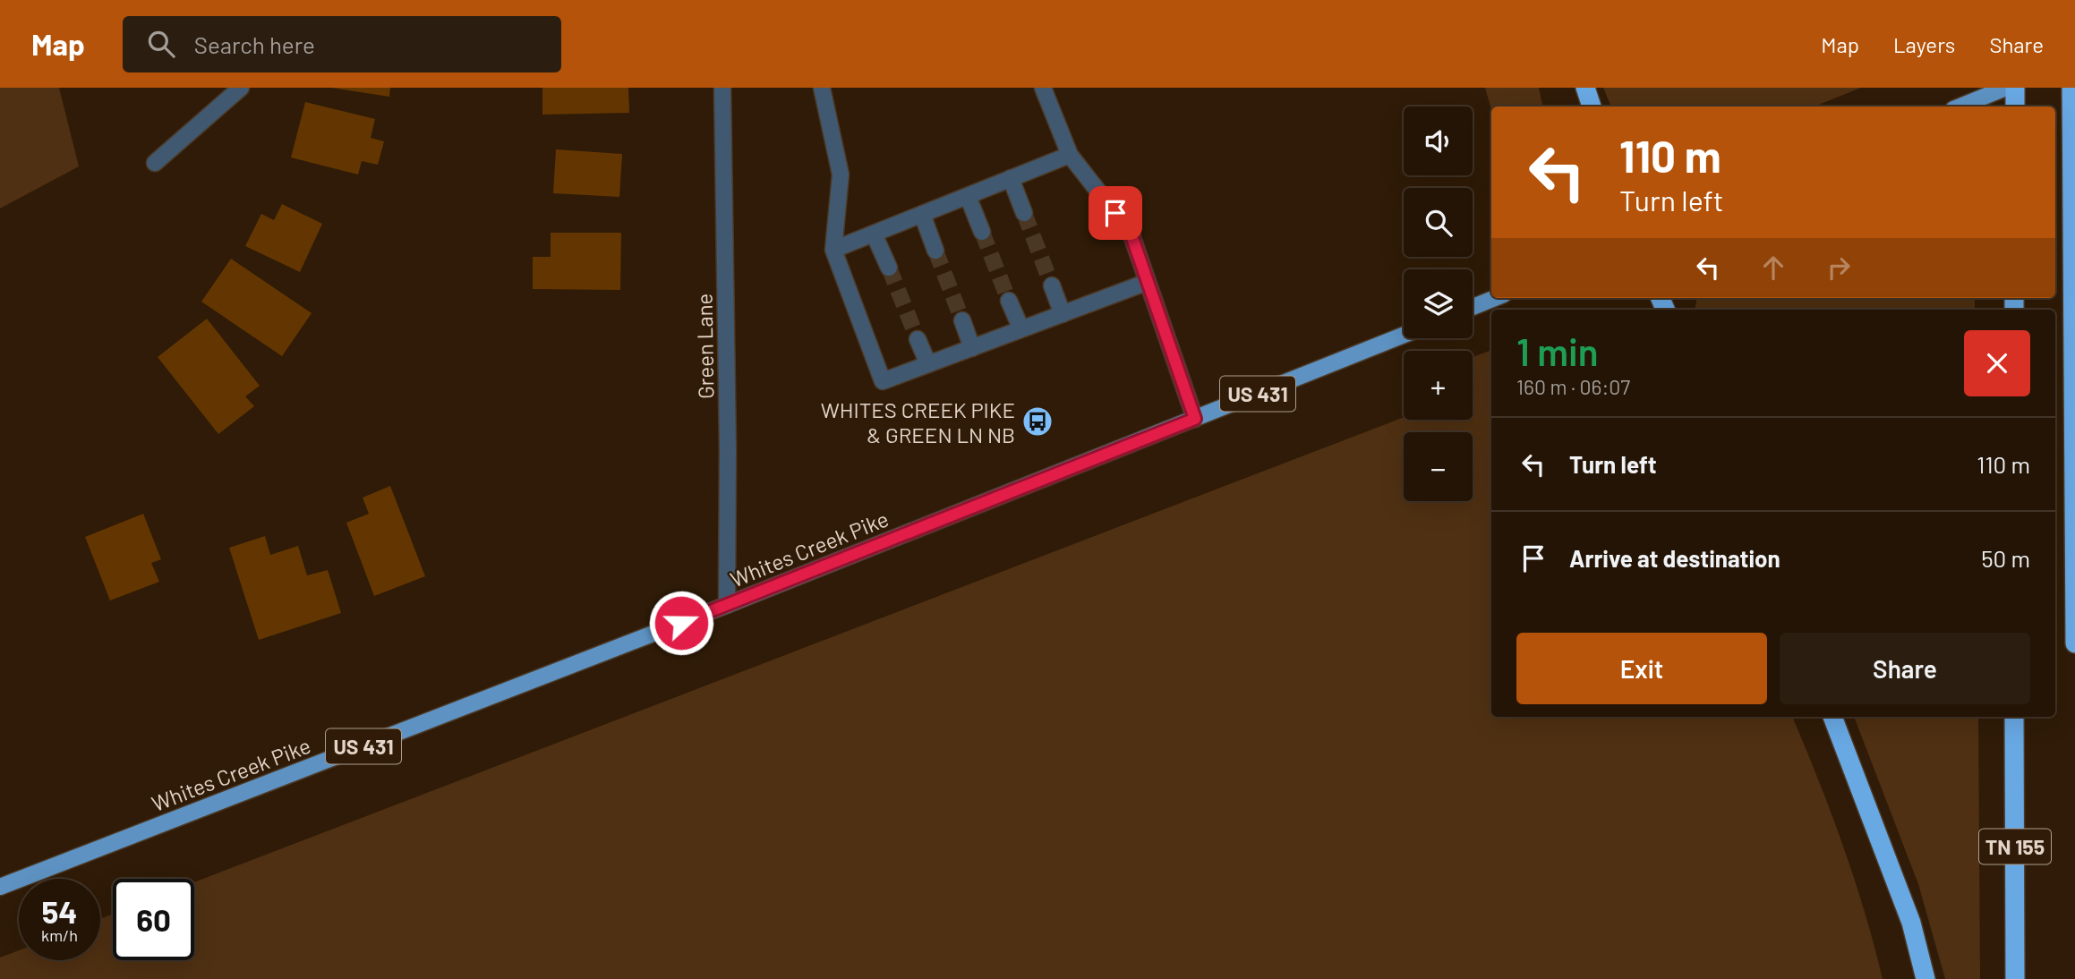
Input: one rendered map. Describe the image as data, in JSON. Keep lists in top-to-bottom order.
{
  "streets": {
    "highway": ["TN 155"],
    "main road": ["US 431", "Whites Creek Pike"],
    "street": ["Green Lane"]
  },
  "crossings": [
    ["Green Lane", "Whites Creek Pike"]
  ],
  "places": {
    "bus stop": ["WHITES CREEK PIKE & GREEN LN NB"]
  },
  "page": {
    "header": "Map",
    "search": "Search here",
    "nav": ["Map", "Layers", "Share"],
    "map_buttons": ["+", "−"],
    "turn": ["110 m", "Turn left"],
    "heading": ["1 min", "160 m · 06:07"],
    "list": [
      {
        "name": "Turn left",
        "value": "110 m"
      },
      {
        "name": "Arrive at destination",
        "value": "50 m"
      }
    ],
    "buttons": ["Exit", "Share"],
    "speed": "54 km/h",
    "limit": "60"
  }
}
